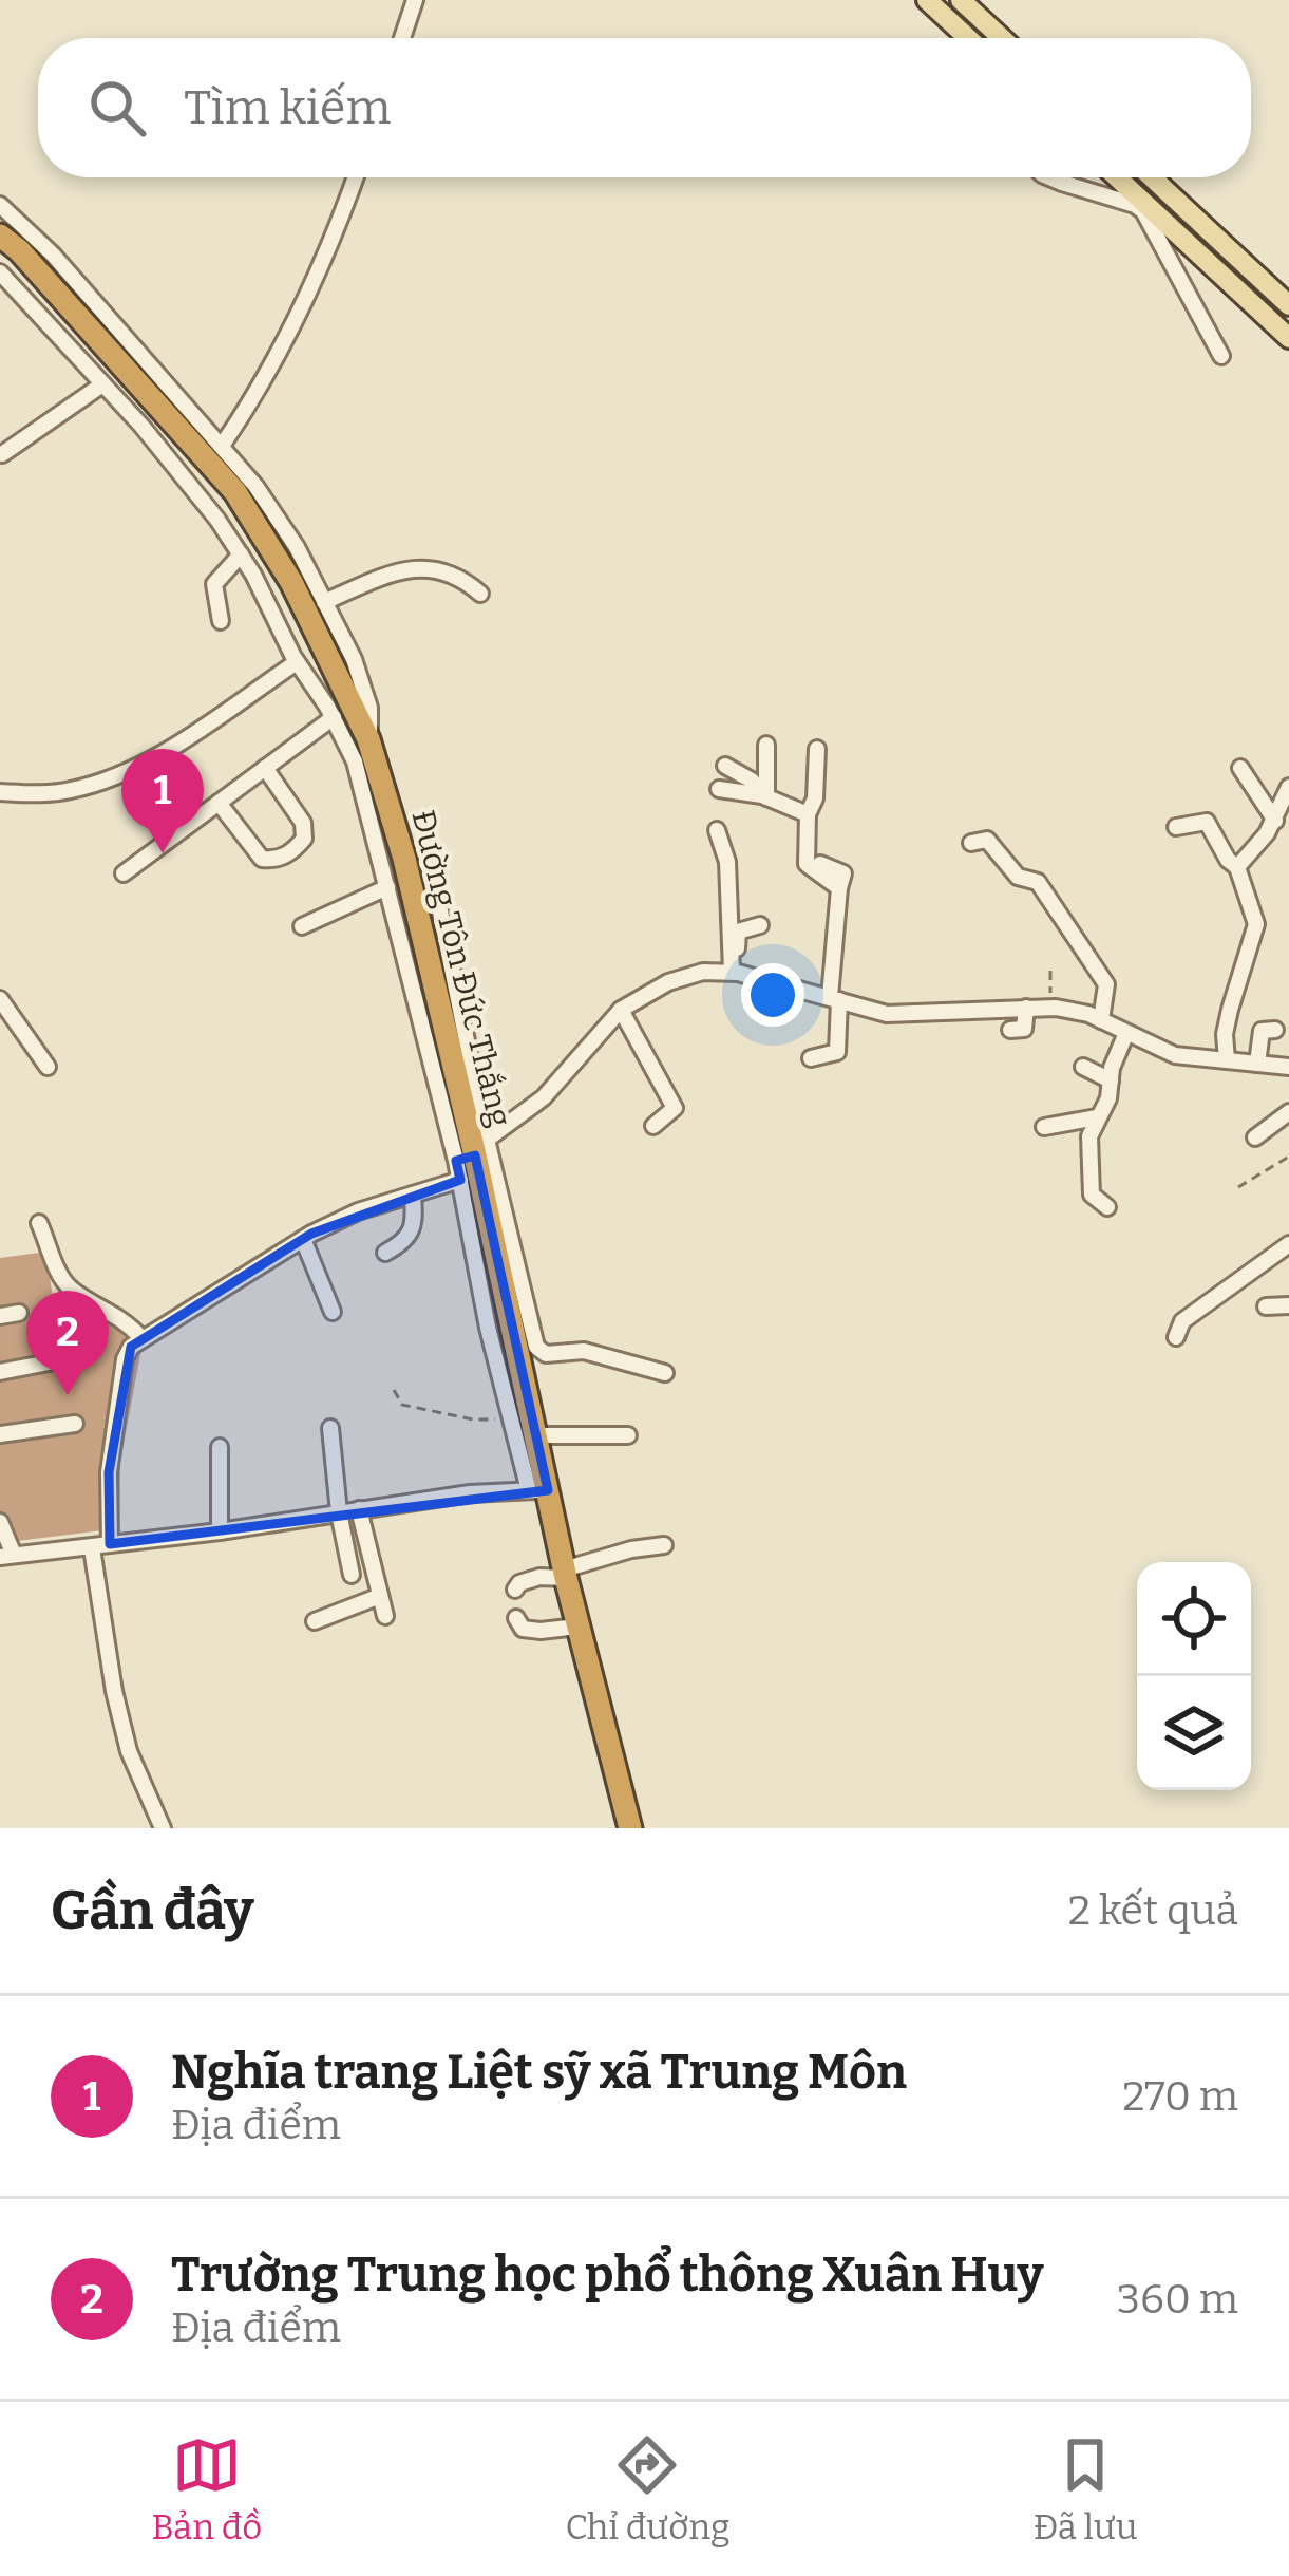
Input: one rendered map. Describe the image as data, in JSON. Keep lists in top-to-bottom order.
{
  "streets": {
    "highway": ["Đường Tôn Đức Thắng"]
  },
  "page": {
    "search": "Tìm kiếm",
    "pins": ["1", "2"],
    "heading": ["Gần đây", "2 kết quả"],
    "list": [
      {
        "mark": "1",
        "name": "Nghĩa trang Liệt sỹ xã Trung Môn",
        "note": "Địa điểm",
        "value": "270 m"
      },
      {
        "mark": "2",
        "name": "Trường Trung học phổ thông Xuân Huy",
        "note": "Địa điểm",
        "value": "360 m"
      }
    ],
    "nav": ["Bản đồ", "Chỉ đường", "Đã lưu"]
  }
}
